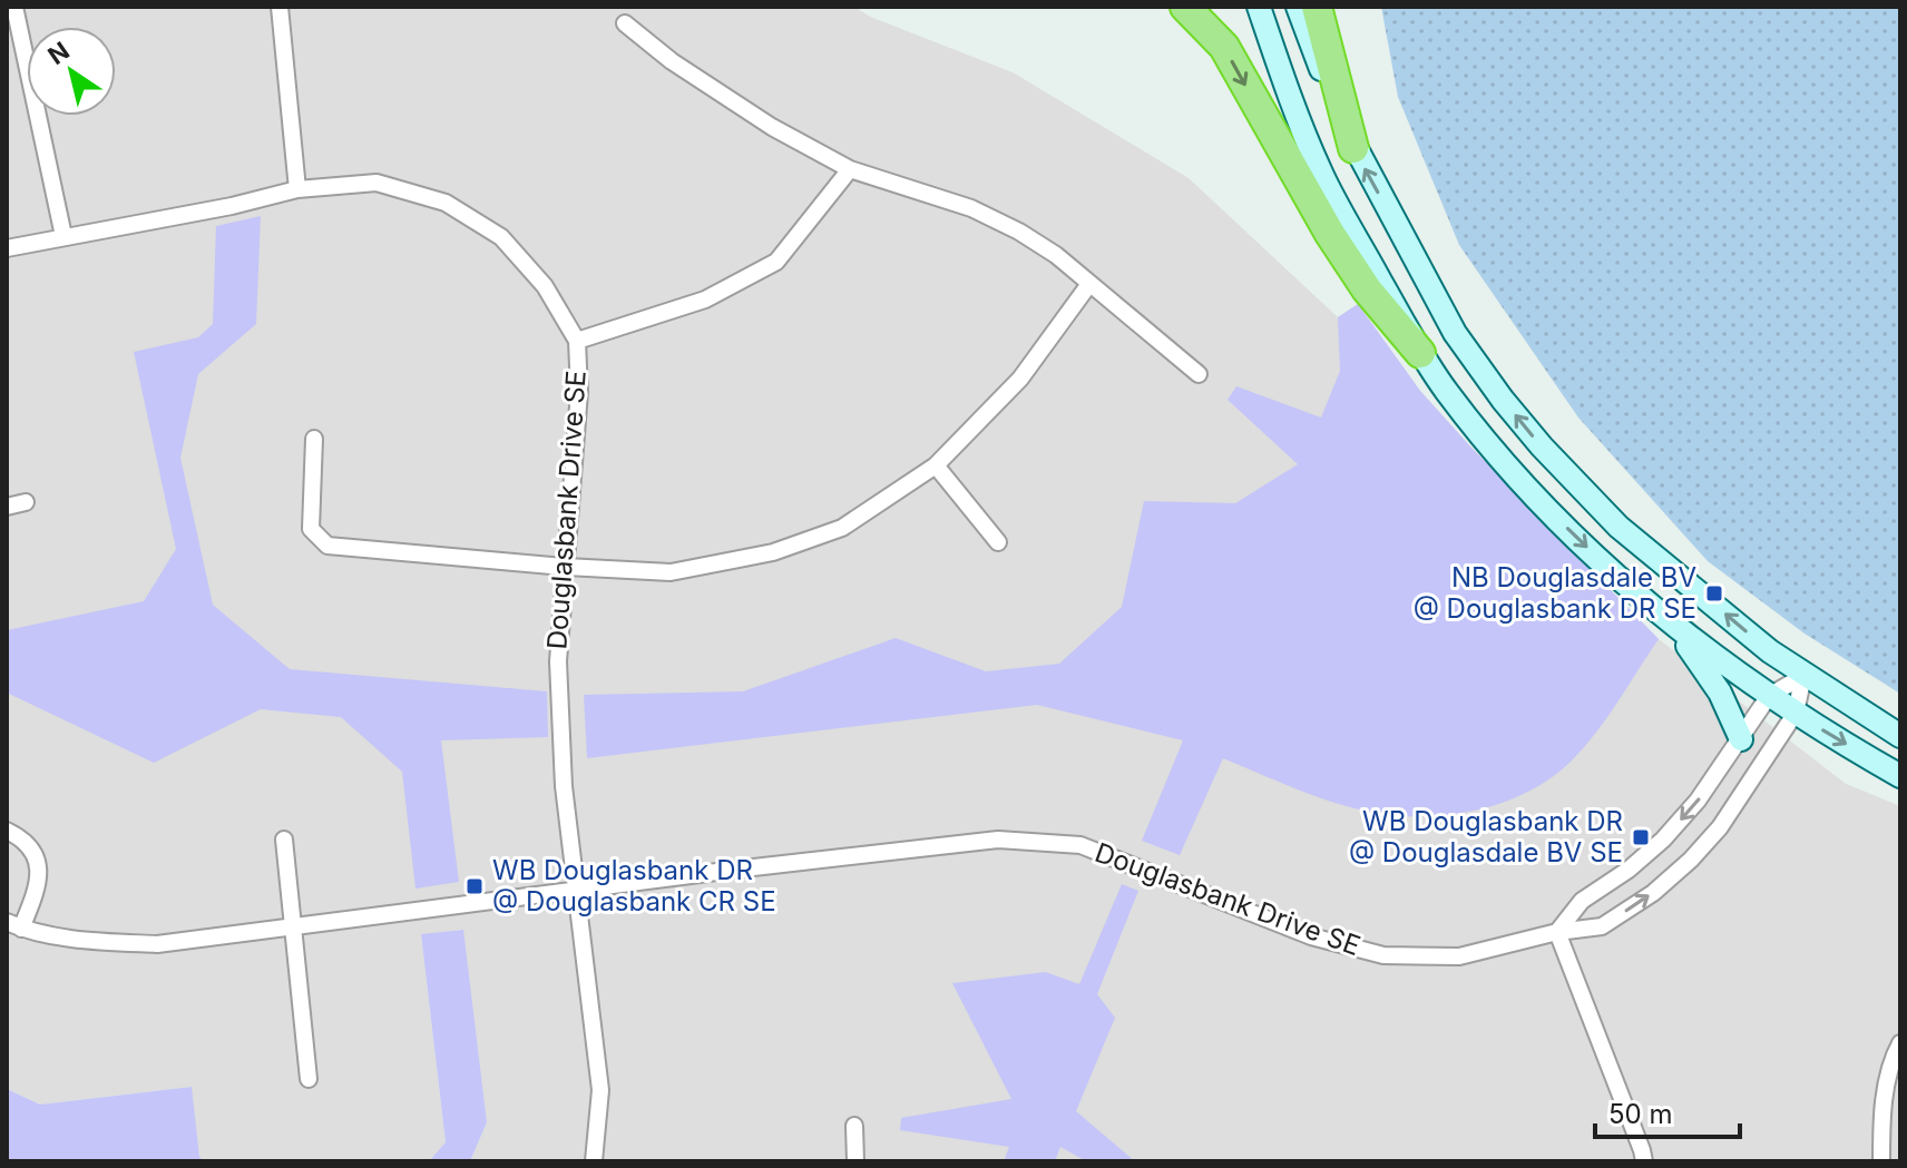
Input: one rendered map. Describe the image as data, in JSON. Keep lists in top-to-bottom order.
{
  "streets": {
    "street": ["Douglasbank Drive SE"]
  },
  "places": {
    "transit": ["NB Douglasdale BV @ Douglasbank DR SE", "WB Douglasbank DR @ Douglasdale BV SE", "WB Douglasbank DR @ Douglasbank CR SE"]
  },
  "scale_bar": "50 m",
  "north": "top left"
}
